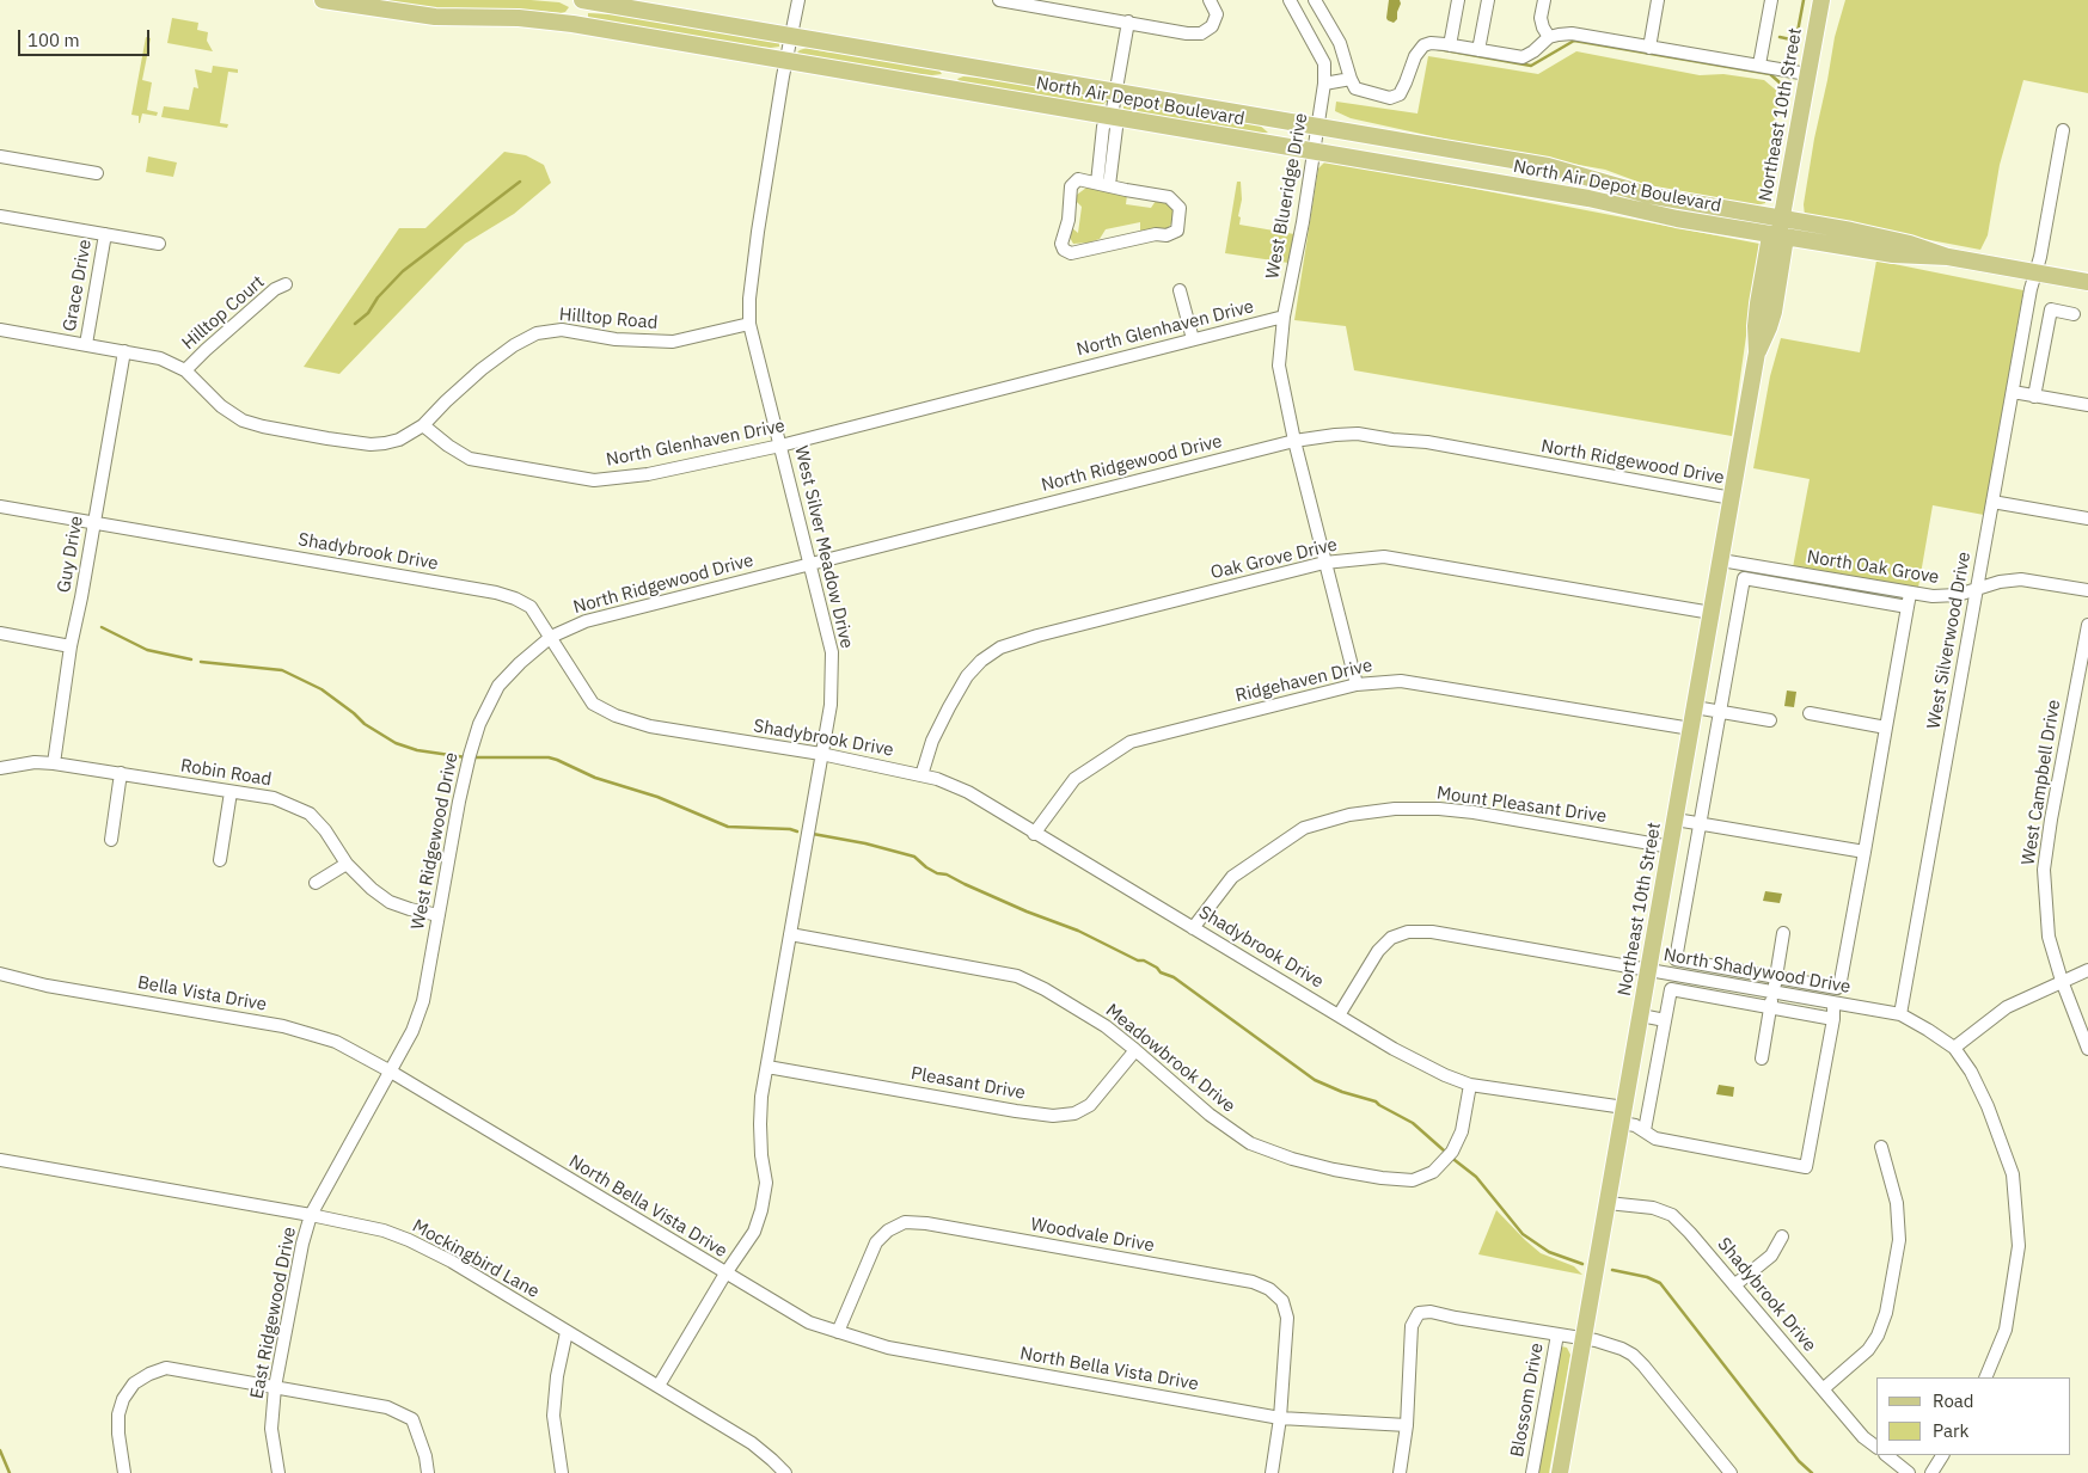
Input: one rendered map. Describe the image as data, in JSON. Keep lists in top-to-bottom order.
{
  "streets": {
    "main road": ["North Air Depot Boulevard", "Northeast 10th Street"],
    "street": [
      "West Blueridge Drive",
      "Grace Drive",
      "Hilltop Court",
      "Hilltop Road",
      "North Glenhaven Drive",
      "North Ridgewood Drive",
      "West Silver Meadow Drive",
      "Shadybrook Drive",
      "Guy Drive",
      "Oak Grove Drive",
      "North Oak Grove",
      "West Silverwood Drive",
      "Ridgehaven Drive",
      "Robin Road",
      "West Campbell Drive",
      "Mount Pleasant Drive",
      "West Ridgewood Drive",
      "North Shadywood Drive",
      "Bella Vista Drive",
      "Meadowbrook Drive",
      "Pleasant Drive",
      "North Bella Vista Drive",
      "Woodvale Drive",
      "Mockingbird Lane",
      "East Ridgewood Drive",
      "Blossom Drive"
    ]
  },
  "crossings": [
    ["North Air Depot Boulevard", "Northeast 10th Street"],
    ["North Air Depot Boulevard", "West Blueridge Drive"],
    ["North Air Depot Boulevard", "West Silver Meadow Drive"],
    ["North Air Depot Boulevard", "West Silverwood Drive"],
    ["Northeast 10th Street", "North Ridgewood Drive"],
    ["Northeast 10th Street", "Shadybrook Drive"],
    ["Northeast 10th Street", "Oak Grove Drive"],
    ["Northeast 10th Street", "North Oak Grove"],
    ["Northeast 10th Street", "Ridgehaven Drive"],
    ["Northeast 10th Street", "Mount Pleasant Drive"],
    ["Northeast 10th Street", "North Shadywood Drive"],
    ["West Blueridge Drive", "North Glenhaven Drive"],
    ["West Blueridge Drive", "North Ridgewood Drive"],
    ["West Blueridge Drive", "Oak Grove Drive"],
    ["West Blueridge Drive", "Ridgehaven Drive"],
    ["Hilltop Road", "North Glenhaven Drive"],
    ["Hilltop Road", "West Silver Meadow Drive"],
    ["North Glenhaven Drive", "West Silver Meadow Drive"],
    ["North Ridgewood Drive", "West Silver Meadow Drive"],
    ["North Ridgewood Drive", "Shadybrook Drive"],
    ["North Ridgewood Drive", "West Ridgewood Drive"],
    ["West Silver Meadow Drive", "Shadybrook Drive"],
    ["West Silver Meadow Drive", "Meadowbrook Drive"],
    ["West Silver Meadow Drive", "Pleasant Drive"],
    ["West Silver Meadow Drive", "North Bella Vista Drive"],
    ["West Silver Meadow Drive", "Mockingbird Lane"],
    ["Shadybrook Drive", "Guy Drive"],
    ["Shadybrook Drive", "Oak Grove Drive"],
    ["Shadybrook Drive", "Ridgehaven Drive"],
    ["Shadybrook Drive", "Mount Pleasant Drive"],
    ["Shadybrook Drive", "West Ridgewood Drive"],
    ["Shadybrook Drive", "North Shadywood Drive"],
    ["Shadybrook Drive", "Meadowbrook Drive"],
    ["Guy Drive", "Robin Road"],
    ["North Oak Grove", "West Silverwood Drive"],
    ["West Silverwood Drive", "North Shadywood Drive"],
    ["Robin Road", "West Ridgewood Drive"],
    ["West Ridgewood Drive", "Bella Vista Drive"],
    ["West Ridgewood Drive", "North Bella Vista Drive"],
    ["West Ridgewood Drive", "East Ridgewood Drive"],
    ["Bella Vista Drive", "North Bella Vista Drive"],
    ["Bella Vista Drive", "East Ridgewood Drive"],
    ["Meadowbrook Drive", "Pleasant Drive"],
    ["North Bella Vista Drive", "Woodvale Drive"],
    ["North Bella Vista Drive", "East Ridgewood Drive"],
    ["Mockingbird Lane", "East Ridgewood Drive"]
  ],
  "legend": ["Road", "Park"],
  "scale_bar": "100 m"
}
